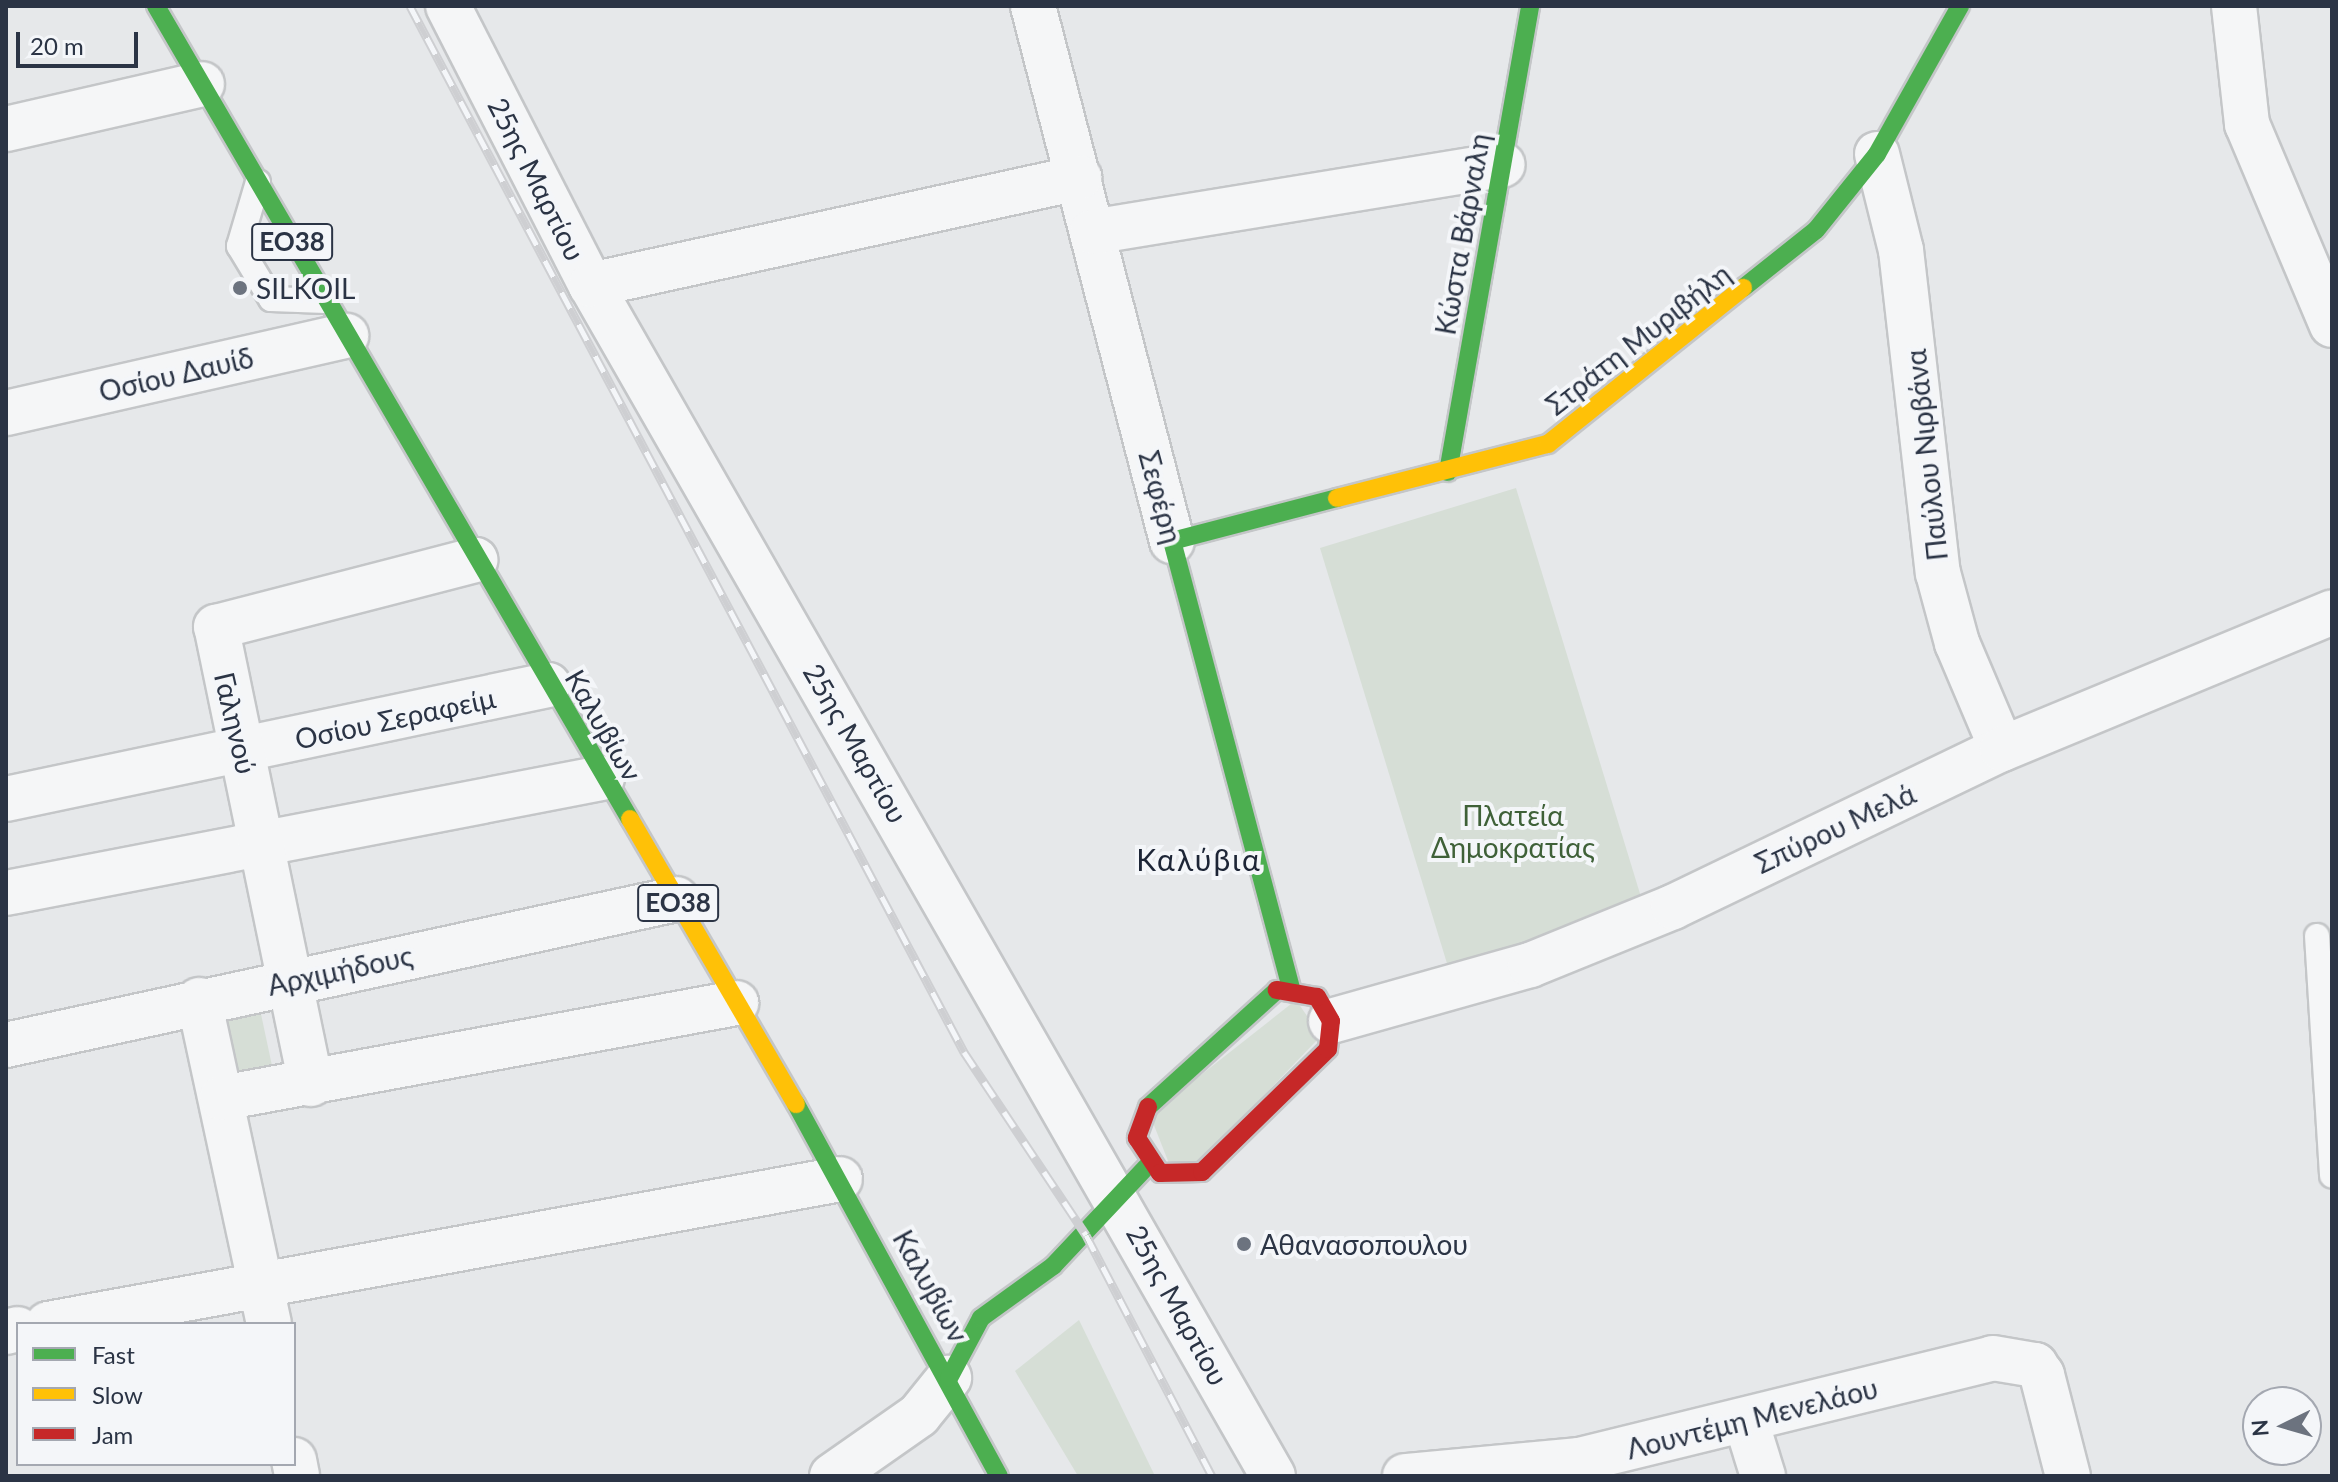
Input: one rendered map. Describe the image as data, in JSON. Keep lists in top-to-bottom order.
{
  "streets": {
    "street": [
      "25ης Μαρτίου",
      "Κώστα Βάρναλη",
      "ΕΟ38",
      "Στράτη Μυριβήλη",
      "Οσίου Δαυίδ",
      "Παύλου Νιρβάνα",
      "Σεφέρη",
      "Οσίου Σεραφείμ",
      "Γαληνού",
      "Καλυβίων",
      "Σπύρου Μελά",
      "Αρχιμήδους",
      "Λουντέμη Μενελάου"
    ]
  },
  "crossings": [
    ["Κώστα Βάρναλη", "Στράτη Μυριβήλη"],
    ["Στράτη Μυριβήλη", "Παύλου Νιρβάνα"],
    ["Στράτη Μυριβήλη", "Σεφέρη"],
    ["Οσίου Δαυίδ", "Καλυβίων"],
    ["Παύλου Νιρβάνα", "Σπύρου Μελά"],
    ["Οσίου Σεραφείμ", "Γαληνού"],
    ["Οσίου Σεραφείμ", "Καλυβίων"],
    ["Γαληνού", "Καλυβίων"],
    ["Γαληνού", "Αρχιμήδους"],
    ["Καλυβίων", "Αρχιμήδους"]
  ],
  "districts": ["Καλύβια"],
  "parks": ["Πλατεία Δημοκρατίας"],
  "places": ["SILKOIL", "Αθανασοπουλου"],
  "legend": ["Fast", "Slow", "Jam"],
  "scale_bar": "20 m",
  "north": "left"
}
